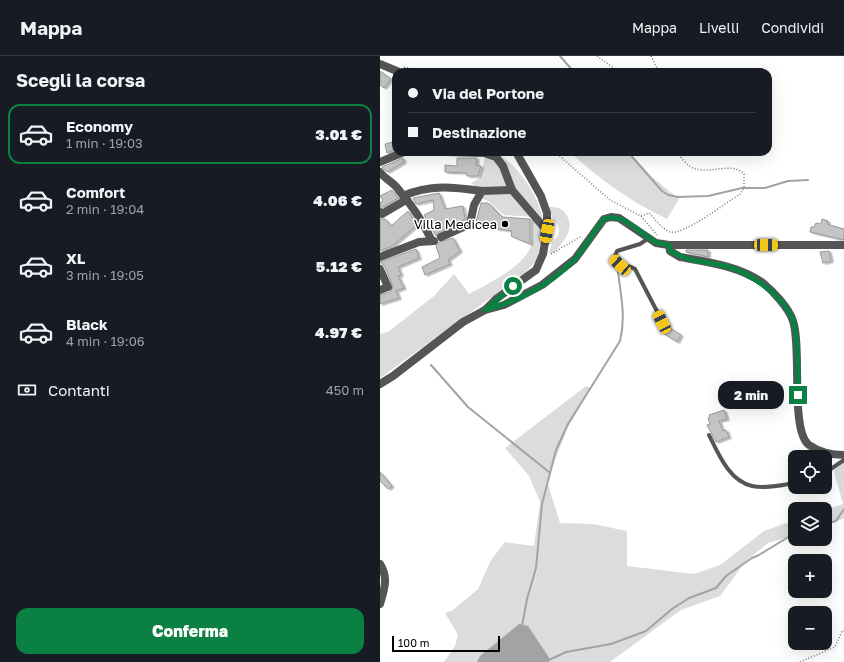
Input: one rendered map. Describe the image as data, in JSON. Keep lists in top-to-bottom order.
{
  "places": ["Villa Medicea"],
  "scale_bar": "100 m",
  "page": {
    "header": "Mappa",
    "nav": ["Mappa", "Livelli", "Condividi"],
    "heading": "Scegli la corsa",
    "banner": ["Via del Portone", "Destinazione"],
    "list": [
      {
        "name": "Economy",
        "note": "1 min · 19:03",
        "value": "3.01 €"
      },
      {
        "name": "Comfort",
        "note": "2 min · 19:04",
        "value": "4.06 €"
      },
      {
        "name": "XL",
        "note": "3 min · 19:05",
        "value": "5.12 €"
      },
      {
        "name": "Black",
        "note": "4 min · 19:06",
        "value": "4.97 €"
      }
    ],
    "pay": ["Contanti", "450 m"],
    "bubble": "2 min",
    "map_buttons": ["+", "−"],
    "buttons": "Conferma",
    "scale": "100 m"
  }
}
